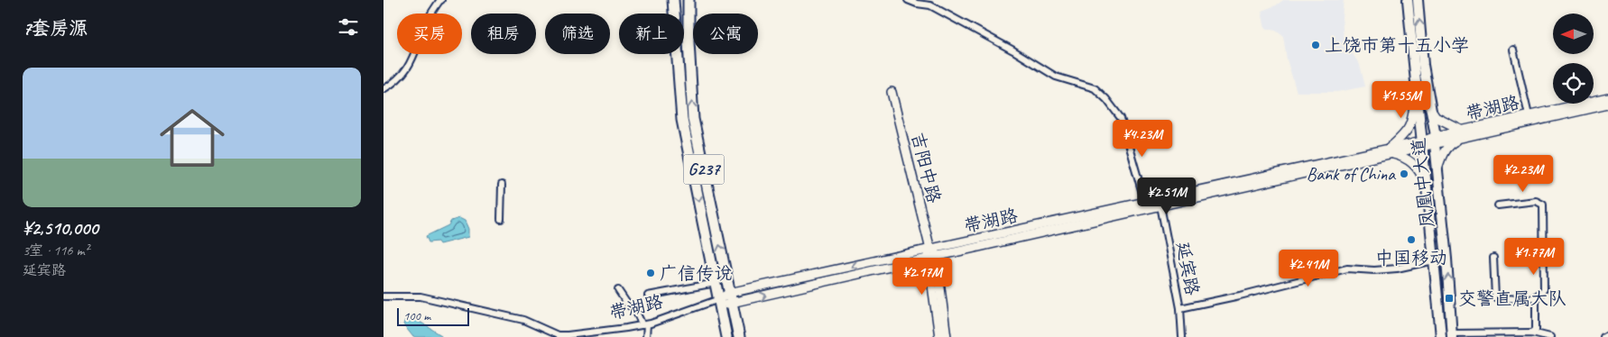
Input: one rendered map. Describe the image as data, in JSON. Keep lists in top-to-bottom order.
{
  "streets": {
    "highway": ["G237"],
    "main road": ["带湖路", "吉阳中路", "凤凰中大道"],
    "street": ["延宾路"]
  },
  "crossings": [
    ["带湖路", "吉阳中路"],
    ["带湖路", "G237"],
    ["带湖路", "凤凰中大道"],
    ["带湖路", "延宾路"]
  ],
  "places": {
    "other": [
      "上饶市第十五小学",
      "Bank of China",
      "中国移动",
      "广信传说"
    ],
    "transit": ["交警直属大队"]
  },
  "scale_bar": "100 m",
  "north": "left",
  "page": {
    "heading": "7套房源",
    "chip": [
      "买房",
      "租房",
      "筛选",
      "新上",
      "公寓"
    ],
    "list": [
      {
        "name": "¥2,510,000",
        "note": "3室 · 116 m² · 延宾路"
      }
    ],
    "price": [
      "¥1.55M",
      "¥4.23M",
      "¥2.23M",
      "¥2.51M",
      "¥1.77M",
      "¥2.41M",
      "¥2.17M"
    ],
    "scale": "100 m"
  }
}
